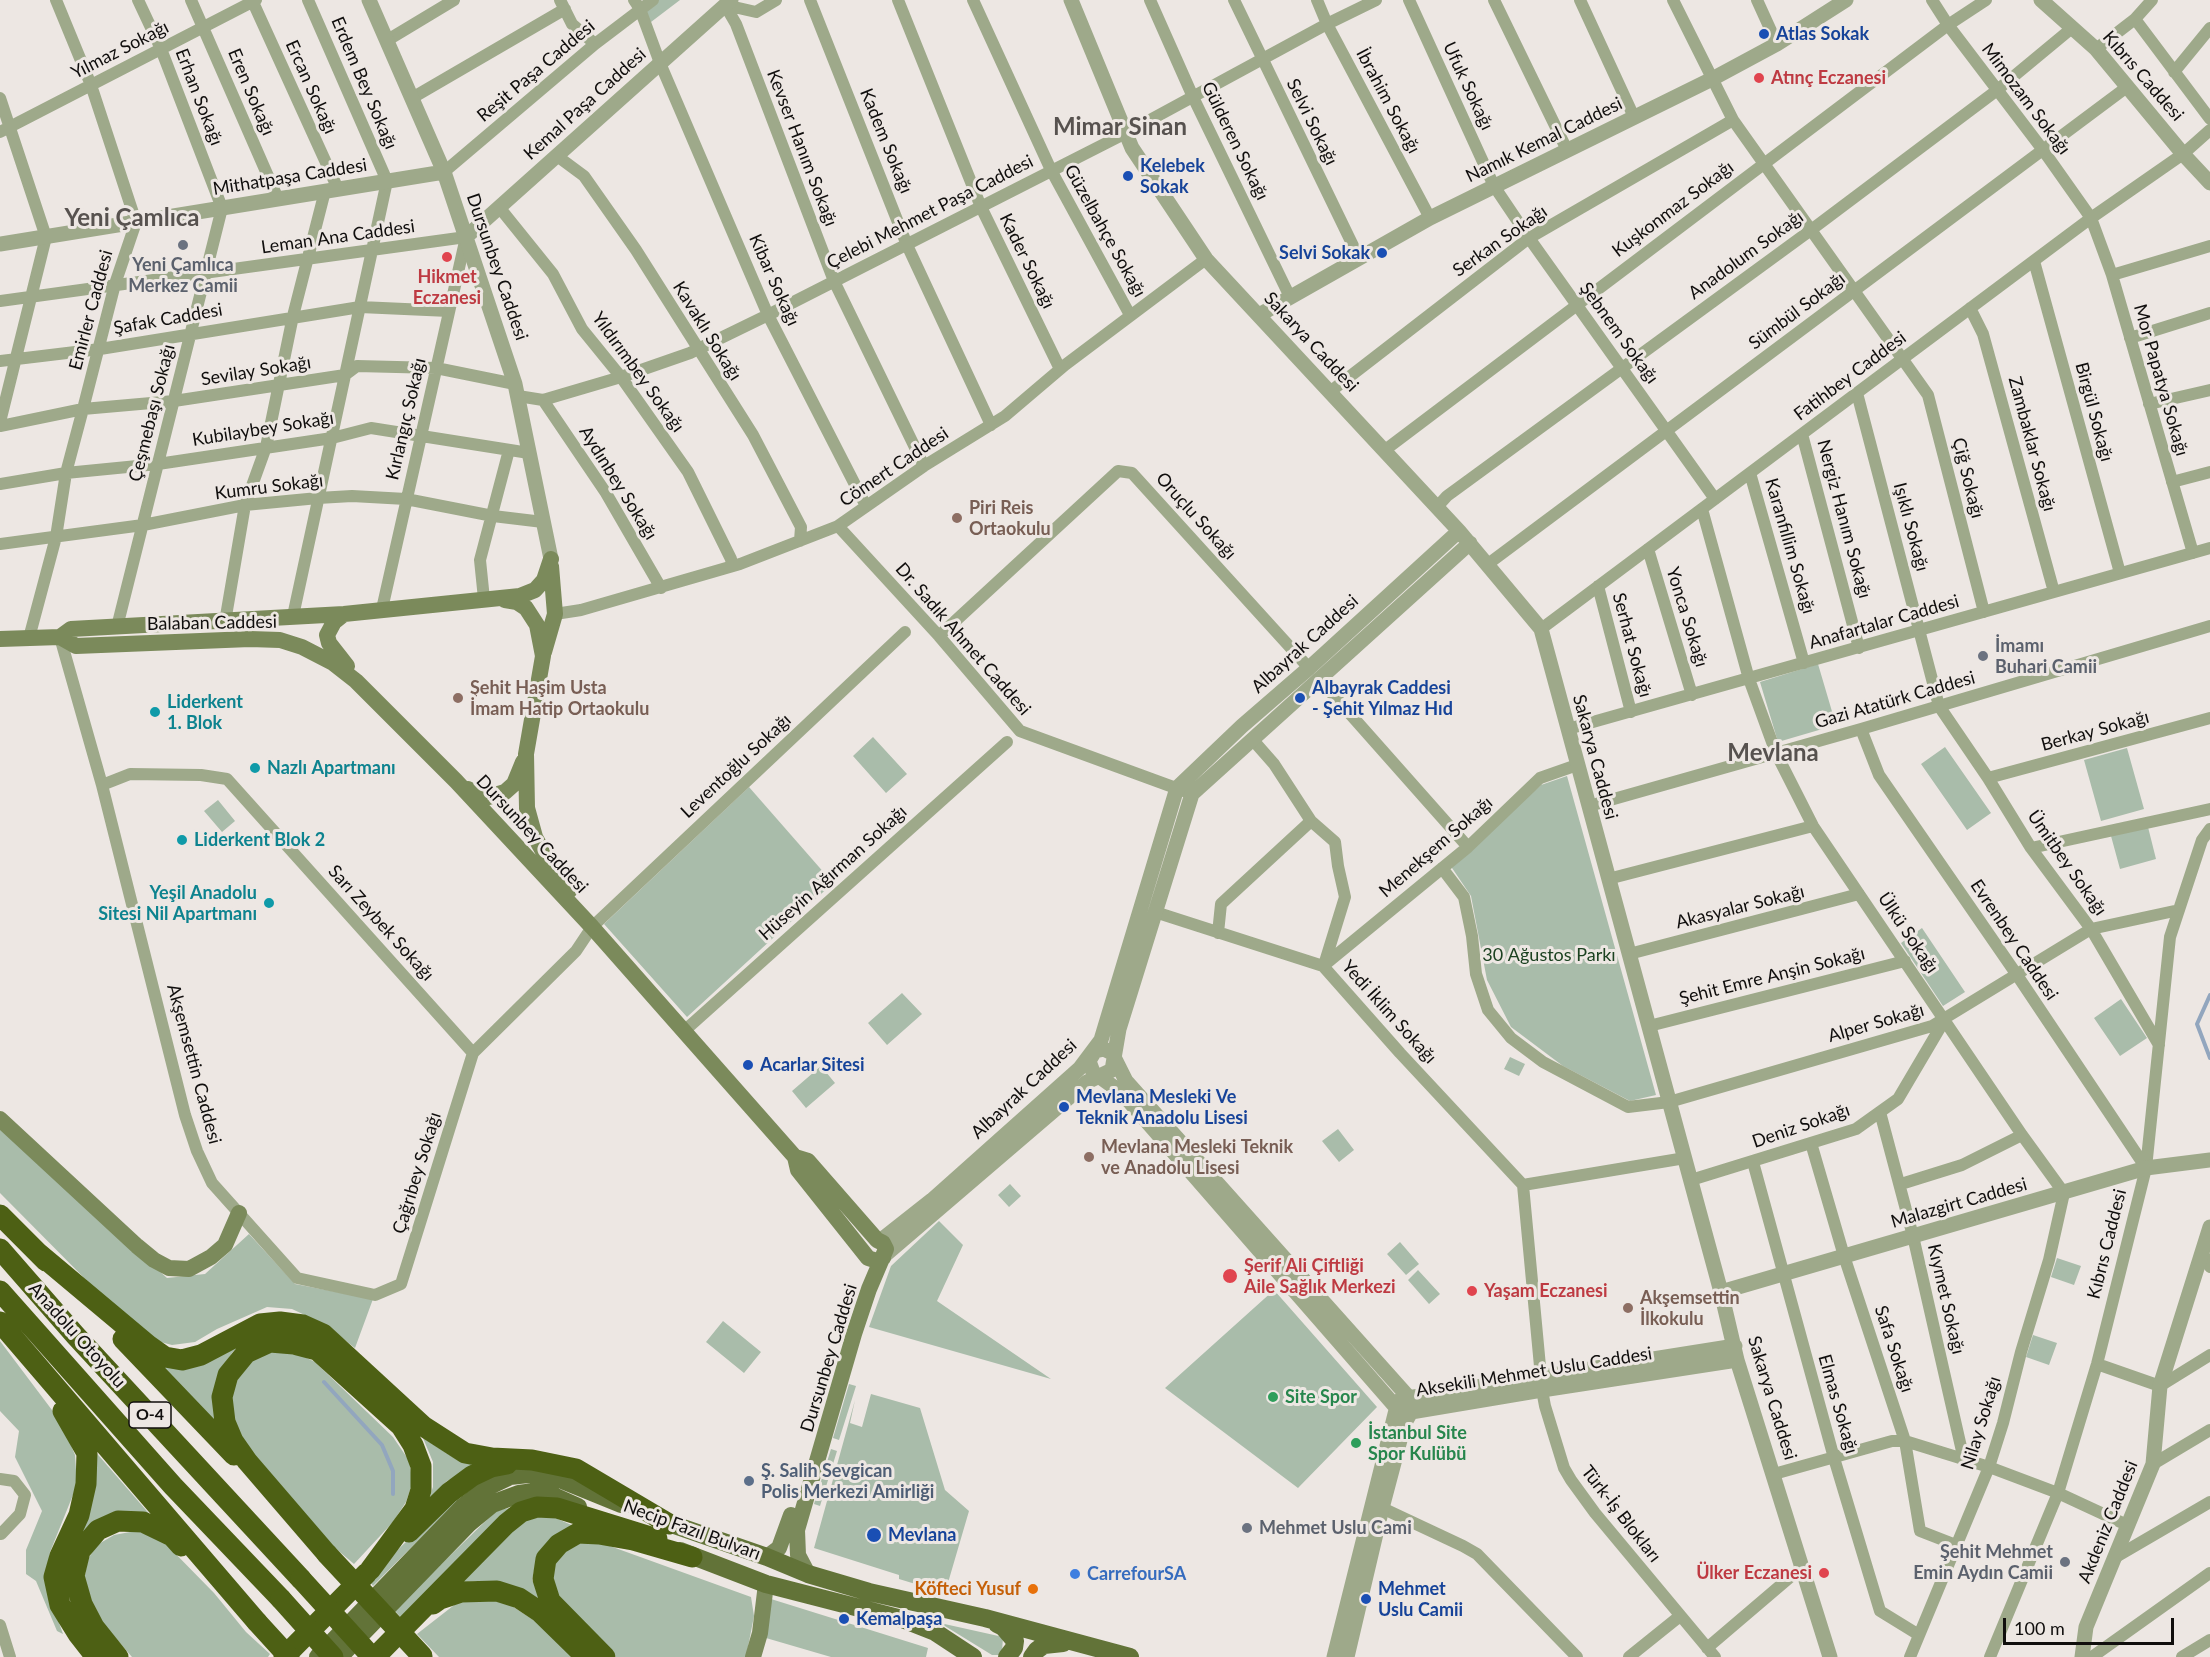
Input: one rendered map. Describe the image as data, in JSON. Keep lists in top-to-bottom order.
{
  "streets": {
    "highway": ["Anadolu Otoyolu", "O-4"],
    "main road": ["Dursunbey Caddesi", "Balaban Caddesi", "Necip Fazıl Bulvarı"],
    "street": [
      "Yılmaz Sokağı",
      "Reşit Paşa Caddesi",
      "Kıbrıs Caddesi",
      "Erdem Bey Sokağı",
      "Ufuk Sokağı",
      "Ercan Sokağı",
      "Eren Sokağı",
      "Erhan Sokağı",
      "Mimozam Sokağı",
      "İbrahim Sokağı",
      "Kemal Paşa Caddesi",
      "Selvi Sokağı",
      "Namık Kemal Caddesi",
      "Kadem Sokağı",
      "Gülderen Sokağı",
      "Kevser Hanım Sokağı",
      "Mithatpaşa Caddesi",
      "Kuşkonmaz Sokağı",
      "Çelebi Mehmet Paşa Caddesi",
      "Güzelbahçe Sokağı",
      "Leman Ana Caddesi",
      "Serkan Sokağı",
      "Anadolum Sokağı",
      "Kader Sokağı",
      "Kibar Sokağı",
      "Emirler Caddesi",
      "Sümbül Sokağı",
      "Şafak Caddesi",
      "Kavaklı Sokağı",
      "Şebnem Sokağı",
      "Sakarya Caddesi",
      "Sevilay Sokağı",
      "Yıldırımbey Sokağı",
      "Fatihbey Caddesi",
      "Mor Papatya Sokağı",
      "Birgül Sokağı",
      "Çeşmebaşı Sokağı",
      "Kırlangıç Sokağı",
      "Kubilaybey Sokağı",
      "Zambaklar Sokağı",
      "Cömert Caddesi",
      "Çiğ Sokağı",
      "Aydınbey Sokağı",
      "Kumru Sokağı",
      "Oruçlu Sokağı",
      "Nergiz Hanım Sokağı",
      "Işıklı Sokağı",
      "Karanfillim Sokağı",
      "Yonca Sokağı",
      "Anafartalar Caddesi",
      "Dr. Sadık Ahmet Caddesi",
      "Albayrak Caddesi",
      "Serhat Sokağı",
      "Gazi Atatürk Caddesi",
      "Berkay Sokağı",
      "Leventoğlu Sokağı",
      "Menekşem Sokağı",
      "Ümitbey Sokağı",
      "Hüseyin Ağırman Sokağı",
      "Akasyalar Sokağı",
      "Sarı Zeybek Sokağı",
      "Ülkü Sokağı",
      "Evrenbey Caddesi",
      "Şehit Emre Anşin Sokağı",
      "Yedi İklim Sokağı",
      "Alper Sokağı",
      "Akşemsettin Caddesi",
      "Deniz Sokağı",
      "Çağrıbey Sokağı",
      "Malazgirt Caddesi",
      "Kıymet Sokağı",
      "Safa Sokağı",
      "Aksekili Mehmet Uslu Caddesi",
      "Elmas Sokağı",
      "Nilay Sokağı",
      "Türk-İş Blokları",
      "Akdeniz Caddesi"
    ]
  },
  "crossings": [
    ["Yılmaz Sokağı", "Ercan Sokağı"],
    ["Yılmaz Sokağı", "Eren Sokağı"],
    ["Yılmaz Sokağı", "Erhan Sokağı"],
    ["Reşit Paşa Caddesi", "Mithatpaşa Caddesi"],
    ["Reşit Paşa Caddesi", "Dursunbey Caddesi"],
    ["Reşit Paşa Caddesi", "Kibar Sokağı"],
    ["Kıbrıs Caddesi", "Anadolum Sokağı"],
    ["Kıbrıs Caddesi", "Sümbül Sokağı"],
    ["Kıbrıs Caddesi", "Fatihbey Caddesi"],
    ["Kıbrıs Caddesi", "Ümitbey Sokağı"],
    ["Kıbrıs Caddesi", "Evrenbey Caddesi"],
    ["Kıbrıs Caddesi", "Alper Sokağı"],
    ["Kıbrıs Caddesi", "Malazgirt Caddesi"],
    ["Erdem Bey Sokağı", "Mithatpaşa Caddesi"],
    ["Ufuk Sokağı", "Namık Kemal Caddesi"],
    ["Ufuk Sokağı", "Şebnem Sokağı"],
    ["Ercan Sokağı", "Mithatpaşa Caddesi"],
    ["Eren Sokağı", "Mithatpaşa Caddesi"],
    ["Erhan Sokağı", "Mithatpaşa Caddesi"],
    ["Erhan Sokağı", "Çeşmebaşı Sokağı"],
    ["Mimozam Sokağı", "Kuşkonmaz Sokağı"],
    ["Mimozam Sokağı", "Anadolum Sokağı"],
    ["Mimozam Sokağı", "Sümbül Sokağı"],
    ["Mimozam Sokağı", "Fatihbey Caddesi"],
    ["Mimozam Sokağı", "Mor Papatya Sokağı"],
    ["İbrahim Sokağı", "Namık Kemal Caddesi"],
    ["İbrahim Sokağı", "Çelebi Mehmet Paşa Caddesi"],
    ["Kemal Paşa Caddesi", "Kevser Hanım Sokağı"],
    ["Kemal Paşa Caddesi", "Leman Ana Caddesi"],
    ["Kemal Paşa Caddesi", "Dursunbey Caddesi"],
    ["Kemal Paşa Caddesi", "Kibar Sokağı"],
    ["Kemal Paşa Caddesi", "Kavaklı Sokağı"],
    ["Kemal Paşa Caddesi", "Yıldırımbey Sokağı"],
    ["Kemal Paşa Caddesi", "Kırlangıç Sokağı"],
    ["Selvi Sokağı", "Namık Kemal Caddesi"],
    ["Selvi Sokağı", "Çelebi Mehmet Paşa Caddesi"],
    ["Namık Kemal Caddesi", "Gülderen Sokağı"],
    ["Namık Kemal Caddesi", "Şebnem Sokağı"],
    ["Namık Kemal Caddesi", "Sakarya Caddesi"],
    ["Namık Kemal Caddesi", "Çiğ Sokağı"],
    ["Kadem Sokağı", "Çelebi Mehmet Paşa Caddesi"],
    ["Kadem Sokağı", "Cömert Caddesi"],
    ["Gülderen Sokağı", "Çelebi Mehmet Paşa Caddesi"],
    ["Kevser Hanım Sokağı", "Çelebi Mehmet Paşa Caddesi"],
    ["Kevser Hanım Sokağı", "Cömert Caddesi"],
    ["Mithatpaşa Caddesi", "Dursunbey Caddesi"],
    ["Mithatpaşa Caddesi", "Emirler Caddesi"],
    ["Mithatpaşa Caddesi", "Çeşmebaşı Sokağı"],
    ["Kuşkonmaz Sokağı", "Şebnem Sokağı"],
    ["Kuşkonmaz Sokağı", "Sakarya Caddesi"],
    ["Kuşkonmaz Sokağı", "Çiğ Sokağı"],
    ["Çelebi Mehmet Paşa Caddesi", "Güzelbahçe Sokağı"],
    ["Çelebi Mehmet Paşa Caddesi", "Kader Sokağı"],
    ["Çelebi Mehmet Paşa Caddesi", "Dursunbey Caddesi"],
    ["Çelebi Mehmet Paşa Caddesi", "Kibar Sokağı"],
    ["Çelebi Mehmet Paşa Caddesi", "Kavaklı Sokağı"],
    ["Çelebi Mehmet Paşa Caddesi", "Sakarya Caddesi"],
    ["Çelebi Mehmet Paşa Caddesi", "Sevilay Sokağı"],
    ["Çelebi Mehmet Paşa Caddesi", "Yıldırımbey Sokağı"],
    ["Çelebi Mehmet Paşa Caddesi", "Aydınbey Sokağı"],
    ["Güzelbahçe Sokağı", "Cömert Caddesi"],
    ["Leman Ana Caddesi", "Dursunbey Caddesi"],
    ["Leman Ana Caddesi", "Emirler Caddesi"],
    ["Leman Ana Caddesi", "Çeşmebaşı Sokağı"],
    ["Leman Ana Caddesi", "Kırlangıç Sokağı"],
    ["Serkan Sokağı", "Şebnem Sokağı"],
    ["Serkan Sokağı", "Sakarya Caddesi"],
    ["Serkan Sokağı", "Çiğ Sokağı"],
    ["Anadolum Sokağı", "Şebnem Sokağı"],
    ["Anadolum Sokağı", "Sakarya Caddesi"],
    ["Anadolum Sokağı", "Çiğ Sokağı"],
    ["Kader Sokağı", "Cömert Caddesi"],
    ["Dursunbey Caddesi", "Sevilay Sokağı"],
    ["Dursunbey Caddesi", "Kırlangıç Sokağı"],
    ["Dursunbey Caddesi", "Kubilaybey Sokağı"],
    ["Dursunbey Caddesi", "Kumru Sokağı"],
    ["Dursunbey Caddesi", "Balaban Caddesi"],
    ["Dursunbey Caddesi", "Albayrak Caddesi"],
    ["Dursunbey Caddesi", "Leventoğlu Sokağı"],
    ["Dursunbey Caddesi", "Hüseyin Ağırman Sokağı"],
    ["Dursunbey Caddesi", "Çağrıbey Sokağı"],
    ["Dursunbey Caddesi", "Necip Fazıl Bulvarı"],
    ["Kibar Sokağı", "Cömert Caddesi"],
    ["Emirler Caddesi", "Şafak Caddesi"],
    ["Emirler Caddesi", "Sevilay Sokağı"],
    ["Emirler Caddesi", "Kubilaybey Sokağı"],
    ["Emirler Caddesi", "Kumru Sokağı"],
    ["Emirler Caddesi", "Balaban Caddesi"],
    ["Sümbül Sokağı", "Şebnem Sokağı"],
    ["Sümbül Sokağı", "Sakarya Caddesi"],
    ["Sümbül Sokağı", "Çiğ Sokağı"],
    ["Şafak Caddesi", "Çeşmebaşı Sokağı"],
    ["Şafak Caddesi", "Kırlangıç Sokağı"],
    ["Kavaklı Sokağı", "Cömert Caddesi"],
    ["Şebnem Sokağı", "Fatihbey Caddesi"],
    ["Sakarya Caddesi", "Fatihbey Caddesi"],
    ["Sakarya Caddesi", "Cömert Caddesi"],
    ["Sakarya Caddesi", "Anafartalar Caddesi"],
    ["Sakarya Caddesi", "Albayrak Caddesi"],
    ["Sakarya Caddesi", "Gazi Atatürk Caddesi"],
    ["Sakarya Caddesi", "Menekşem Sokağı"],
    ["Sakarya Caddesi", "Akasyalar Sokağı"],
    ["Sakarya Caddesi", "Şehit Emre Anşin Sokağı"],
    ["Sakarya Caddesi", "Alper Sokağı"],
    ["Sakarya Caddesi", "Deniz Sokağı"],
    ["Sakarya Caddesi", "Malazgirt Caddesi"],
    ["Sakarya Caddesi", "Aksekili Mehmet Uslu Caddesi"],
    ["Sevilay Sokağı", "Çeşmebaşı Sokağı"],
    ["Sevilay Sokağı", "Kırlangıç Sokağı"],
    ["Yıldırımbey Sokağı", "Cömert Caddesi"],
    ["Fatihbey Caddesi", "Mor Papatya Sokağı"],
    ["Fatihbey Caddesi", "Birgül Sokağı"],
    ["Fatihbey Caddesi", "Zambaklar Sokağı"],
    ["Fatihbey Caddesi", "Çiğ Sokağı"],
    ["Fatihbey Caddesi", "Nergiz Hanım Sokağı"],
    ["Fatihbey Caddesi", "Işıklı Sokağı"],
    ["Fatihbey Caddesi", "Karanfillim Sokağı"],
    ["Fatihbey Caddesi", "Yonca Sokağı"],
    ["Fatihbey Caddesi", "Serhat Sokağı"],
    ["Fatihbey Caddesi", "Ülkü Sokağı"],
    ["Mor Papatya Sokağı", "Anafartalar Caddesi"],
    ["Birgül Sokağı", "Anafartalar Caddesi"],
    ["Çeşmebaşı Sokağı", "Kubilaybey Sokağı"],
    ["Çeşmebaşı Sokağı", "Kumru Sokağı"],
    ["Çeşmebaşı Sokağı", "Balaban Caddesi"],
    ["Kırlangıç Sokağı", "Kubilaybey Sokağı"],
    ["Kırlangıç Sokağı", "Kumru Sokağı"],
    ["Kırlangıç Sokağı", "Balaban Caddesi"],
    ["Zambaklar Sokağı", "Anafartalar Caddesi"],
    ["Cömert Caddesi", "Aydınbey Sokağı"],
    ["Cömert Caddesi", "Dr. Sadık Ahmet Caddesi"],
    ["Çiğ Sokağı", "Anafartalar Caddesi"],
    ["Kumru Sokağı", "Balaban Caddesi"],
    ["Oruçlu Sokağı", "Dr. Sadık Ahmet Caddesi"],
    ["Oruçlu Sokağı", "Albayrak Caddesi"],
    ["Nergiz Hanım Sokağı", "Anafartalar Caddesi"],
    ["Işıklı Sokağı", "Anafartalar Caddesi"],
    ["Işıklı Sokağı", "Gazi Atatürk Caddesi"],
    ["Işıklı Sokağı", "Ümitbey Sokağı"],
    ["Karanfillim Sokağı", "Anafartalar Caddesi"],
    ["Yonca Sokağı", "Anafartalar Caddesi"],
    ["Anafartalar Caddesi", "Serhat Sokağı"],
    ["Anafartalar Caddesi", "Ülkü Sokağı"],
    ["Balaban Caddesi", "Akşemsettin Caddesi"],
    ["Dr. Sadık Ahmet Caddesi", "Albayrak Caddesi"],
    ["Albayrak Caddesi", "Yedi İklim Sokağı"],
    ["Gazi Atatürk Caddesi", "Ümitbey Sokağı"],
    ["Gazi Atatürk Caddesi", "Ülkü Sokağı"],
    ["Gazi Atatürk Caddesi", "Evrenbey Caddesi"],
    ["Berkay Sokağı", "Ümitbey Sokağı"],
    ["Leventoğlu Sokağı", "Çağrıbey Sokağı"],
    ["Menekşem Sokağı", "Yedi İklim Sokağı"],
    ["Menekşem Sokağı", "Alper Sokağı"],
    ["Ümitbey Sokağı", "Alper Sokağı"],
    ["Akasyalar Sokağı", "Ülkü Sokağı"],
    ["Sarı Zeybek Sokağı", "Akşemsettin Caddesi"],
    ["Sarı Zeybek Sokağı", "Çağrıbey Sokağı"],
    ["Ülkü Sokağı", "Şehit Emre Anşin Sokağı"],
    ["Ülkü Sokağı", "Alper Sokağı"],
    ["Ülkü Sokağı", "Deniz Sokağı"],
    ["Ülkü Sokağı", "Malazgirt Caddesi"],
    ["Ülkü Sokağı", "Nilay Sokağı"],
    ["Evrenbey Caddesi", "Alper Sokağı"],
    ["Evrenbey Caddesi", "Malazgirt Caddesi"],
    ["Alper Sokağı", "Deniz Sokağı"],
    ["Akşemsettin Caddesi", "Çağrıbey Sokağı"],
    ["Deniz Sokağı", "Kıymet Sokağı"],
    ["Deniz Sokağı", "Safa Sokağı"],
    ["Deniz Sokağı", "Elmas Sokağı"],
    ["Malazgirt Caddesi", "Kıymet Sokağı"],
    ["Malazgirt Caddesi", "Safa Sokağı"],
    ["Malazgirt Caddesi", "Elmas Sokağı"],
    ["Malazgirt Caddesi", "Nilay Sokağı"],
    ["Safa Sokağı", "Nilay Sokağı"],
    ["Aksekili Mehmet Uslu Caddesi", "Türk-İş Blokları"],
    ["Elmas Sokağı", "Nilay Sokağı"]
  ],
  "districts": ["Mimar Sinan", "Yeni Çamlıca", "Mevlana"],
  "parks": ["30 Ağustos Parkı"],
  "places": [
    "Atlas Sokak",
    "Atınç Eczanesi",
    "Kelebek Sokak",
    "Yeni Çamlıca Merkez Camii",
    "Selvi Sokak",
    "Hikmet Eczanesi",
    "Piri Reis Ortaokulu",
    "İmamı Buhari Camii",
    "Şehit Haşim Usta İmam Hatip Ortaokulu",
    "Albayrak Caddesi - Şehit Yılmaz Hıd",
    "Liderkent 1. Blok",
    "Nazlı Apartmanı",
    "Liderkent Blok 2",
    "Yeşil Anadolu Sitesi Nil Apartmanı",
    "Acarlar Sitesi",
    "Mevlana Mesleki Ve Teknik Anadolu Lisesi",
    "Mevlana Mesleki Teknik ve Anadolu Lisesi",
    "Şerif Ali Çiftliği Aile Sağlık Merkezi",
    "Yaşam Eczanesi",
    "Akşemsettin İlkokulu",
    "Site Spor",
    "İstanbul Site Spor Kulübü",
    "Ş. Salih Sevgican Polis Merkezi Amirliği",
    "Mehmet Uslu Cami",
    "Mevlana",
    "Şehit Mehmet Emin Aydın Camii",
    "Ülker Eczanesi",
    "CarrefourSA",
    "Köfteci Yusuf",
    "Mehmet Uslu Camii",
    "Kemalpaşa"
  ],
  "scale_bar": "100 m"
}
